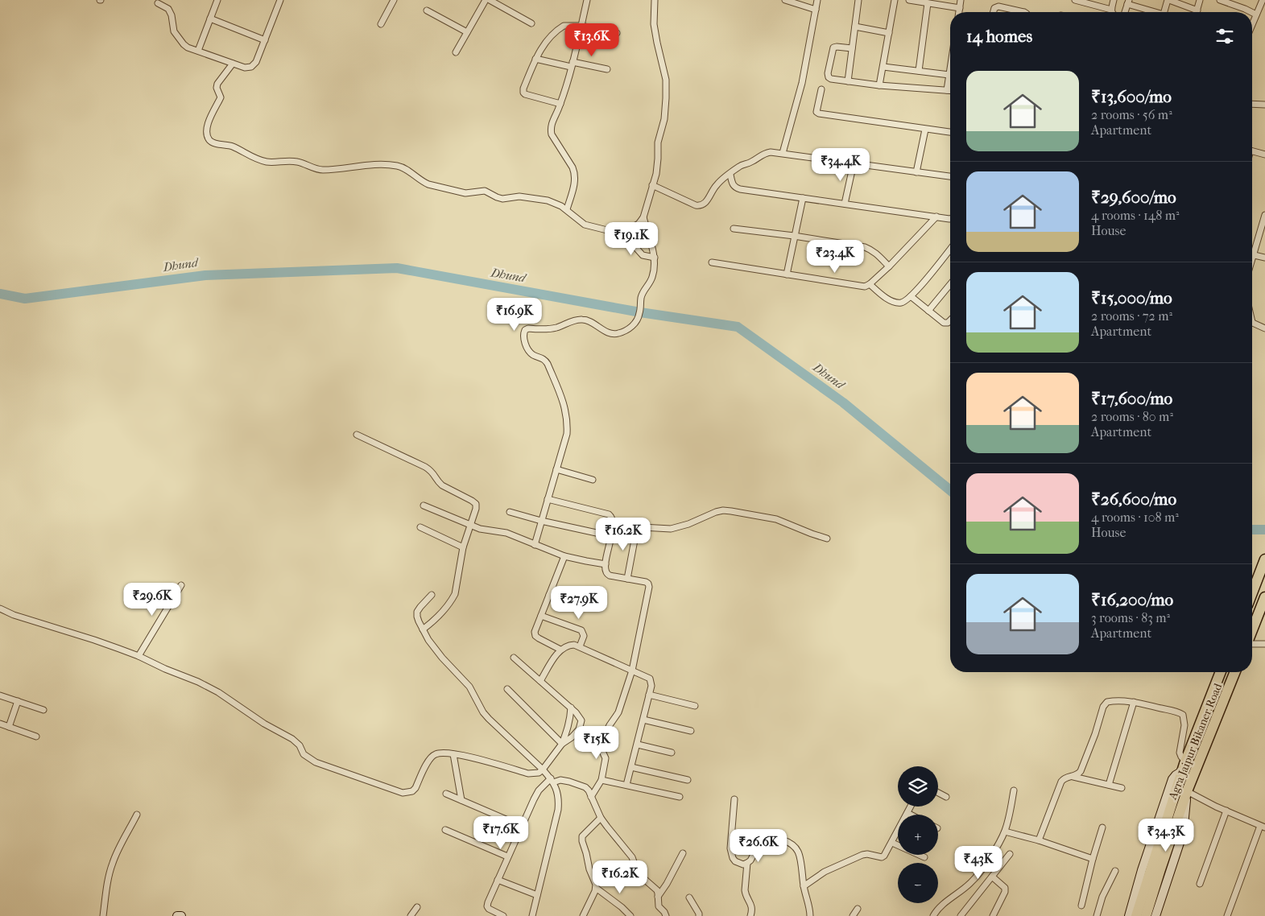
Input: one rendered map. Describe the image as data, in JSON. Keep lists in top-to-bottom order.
{
  "streets": {
    "highway": ["Agra Jaipur Bikaner Road"]
  },
  "water": ["Dhund"],
  "page": {
    "heading": "14 homes",
    "price": [
      "₹13.6K",
      "₹34.4K",
      "₹19.1K",
      "₹23.4K",
      "₹16.9K",
      "₹16.2K",
      "₹29.6K",
      "₹27.9K",
      "₹15K",
      "₹17.6K",
      "₹34.3K",
      "₹26.6K",
      "₹43K",
      "₹16.2K"
    ],
    "list": [
      {
        "name": "₹13,600/mo",
        "note": "2 rooms · 56 m² · Apartment"
      },
      {
        "name": "₹29,600/mo",
        "note": "4 rooms · 148 m² · House"
      },
      {
        "name": "₹15,000/mo",
        "note": "2 rooms · 72 m² · Apartment"
      },
      {
        "name": "₹17,600/mo",
        "note": "2 rooms · 80 m² · Apartment"
      },
      {
        "name": "₹26,600/mo",
        "note": "4 rooms · 108 m² · House"
      },
      {
        "name": "₹16,200/mo",
        "note": "3 rooms · 83 m² · Apartment"
      }
    ],
    "map_buttons": ["+", "−"]
  }
}
